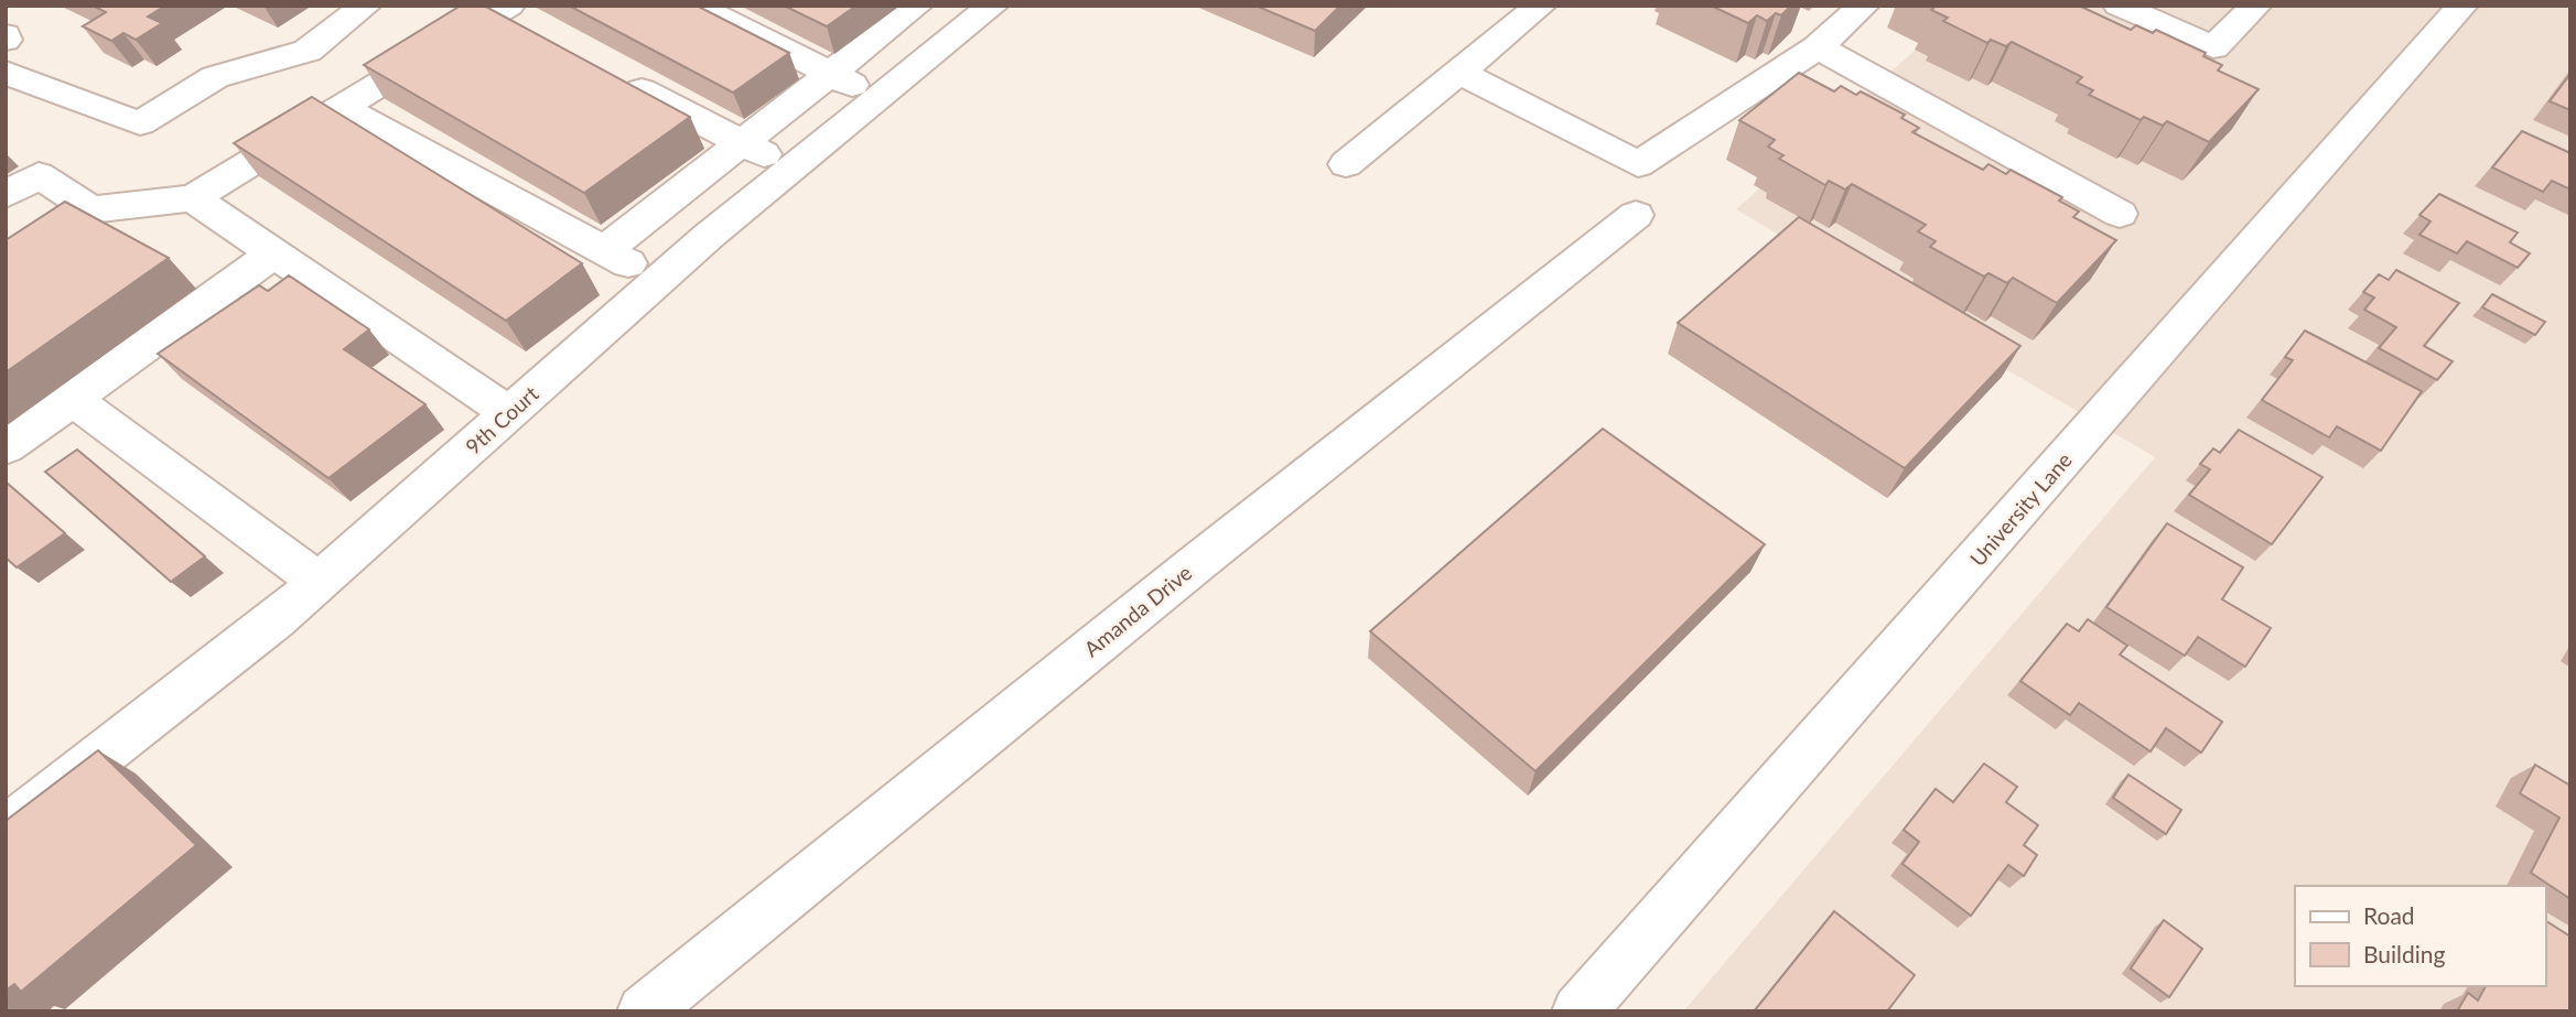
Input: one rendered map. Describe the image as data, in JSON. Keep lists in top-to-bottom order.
{
  "streets": {
    "street": ["9th Court", "University Lane", "Amanda Drive"]
  },
  "legend": ["Road", "Building"]
}
